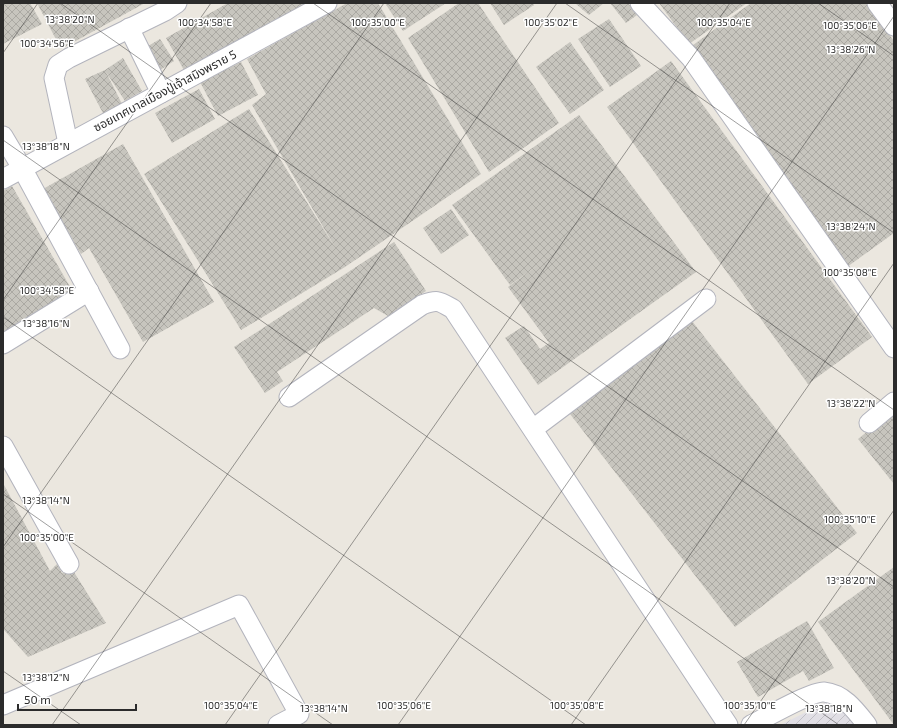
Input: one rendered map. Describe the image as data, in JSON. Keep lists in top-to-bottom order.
{
  "streets": {
    "street": ["ซอยเทศบาลเมืองปู่เจ้าสมิงพราย 5"]
  },
  "scale_bar": "50 m",
  "coordinates": [
    "13°38'20\"N",
    "100°34'58\"E",
    "100°35'00\"E",
    "100°35'02\"E",
    "100°35'04\"E",
    "100°35'06\"E",
    "100°34'56\"E",
    "13°38'26\"N",
    "13°38'18\"N",
    "13°38'24\"N",
    "100°35'08\"E",
    "13°38'16\"N",
    "13°38'22\"N",
    "13°38'14\"N",
    "100°35'10\"E",
    "13°38'12\"N"
  ]
}
